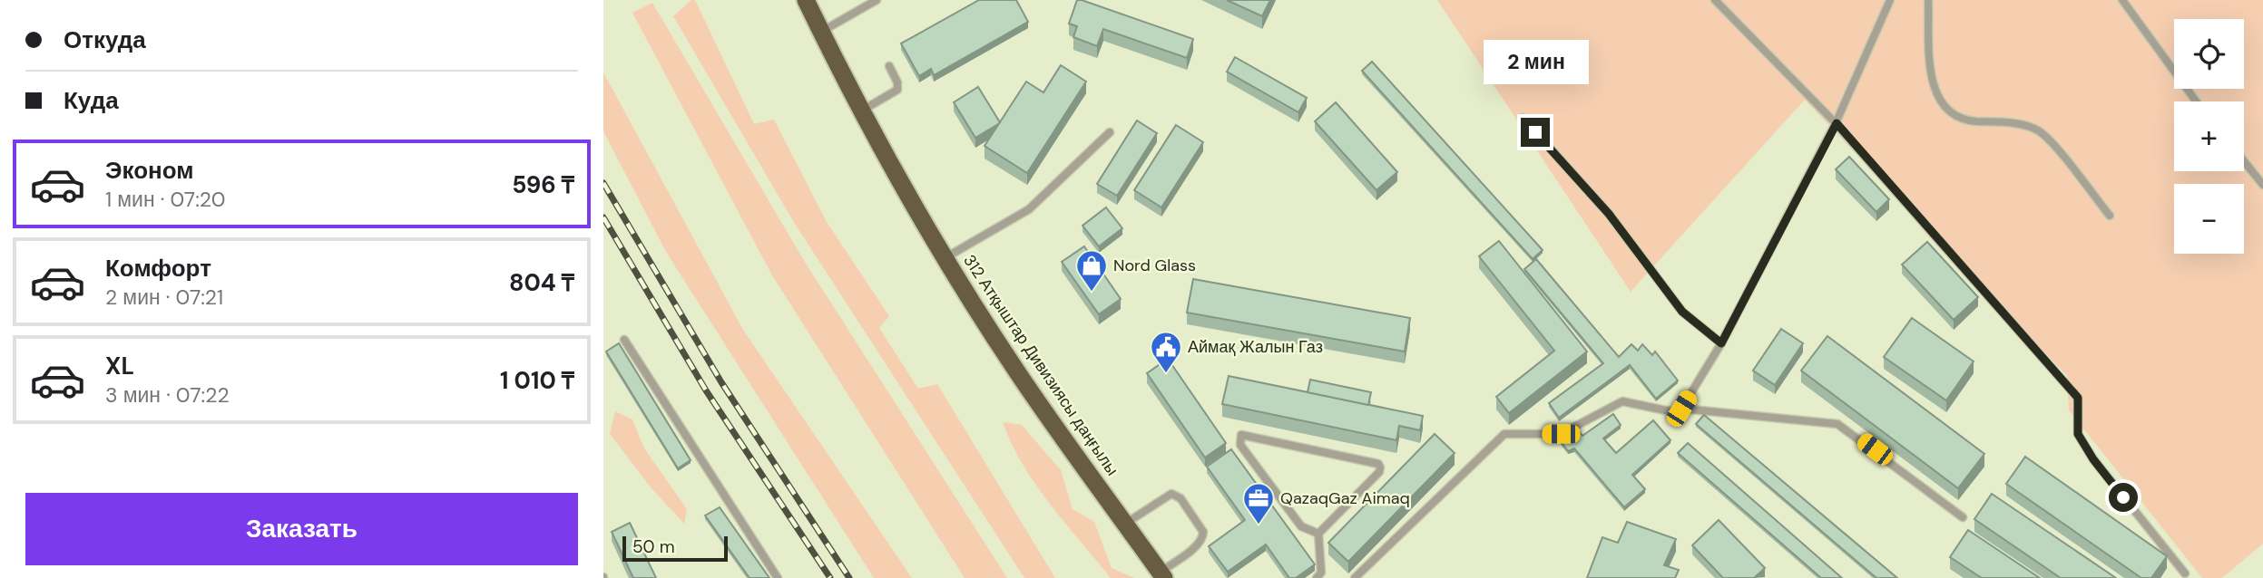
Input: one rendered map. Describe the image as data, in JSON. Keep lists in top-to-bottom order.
{
  "streets": {
    "highway": ["312 Атқыштар Дивизиясы даңғылы"]
  },
  "places": {
    "shop": ["Nord Glass"],
    "public building": ["Аймақ Жалын Газ"],
    "office": ["QazaqGaz Aimaq"]
  },
  "scale_bar": "50 m",
  "page": {
    "banner": ["Откуда", "Куда"],
    "map_buttons": ["+", "−"],
    "bubble": "2 мин",
    "list": [
      {
        "name": "Эконом",
        "note": "1 мин · 07:20",
        "value": "596 ₸"
      },
      {
        "name": "Комфорт",
        "note": "2 мин · 07:21",
        "value": "804 ₸"
      },
      {
        "name": "XL",
        "note": "3 мин · 07:22",
        "value": "1 010 ₸"
      }
    ],
    "buttons": "Заказать",
    "scale": "50 m"
  }
}
